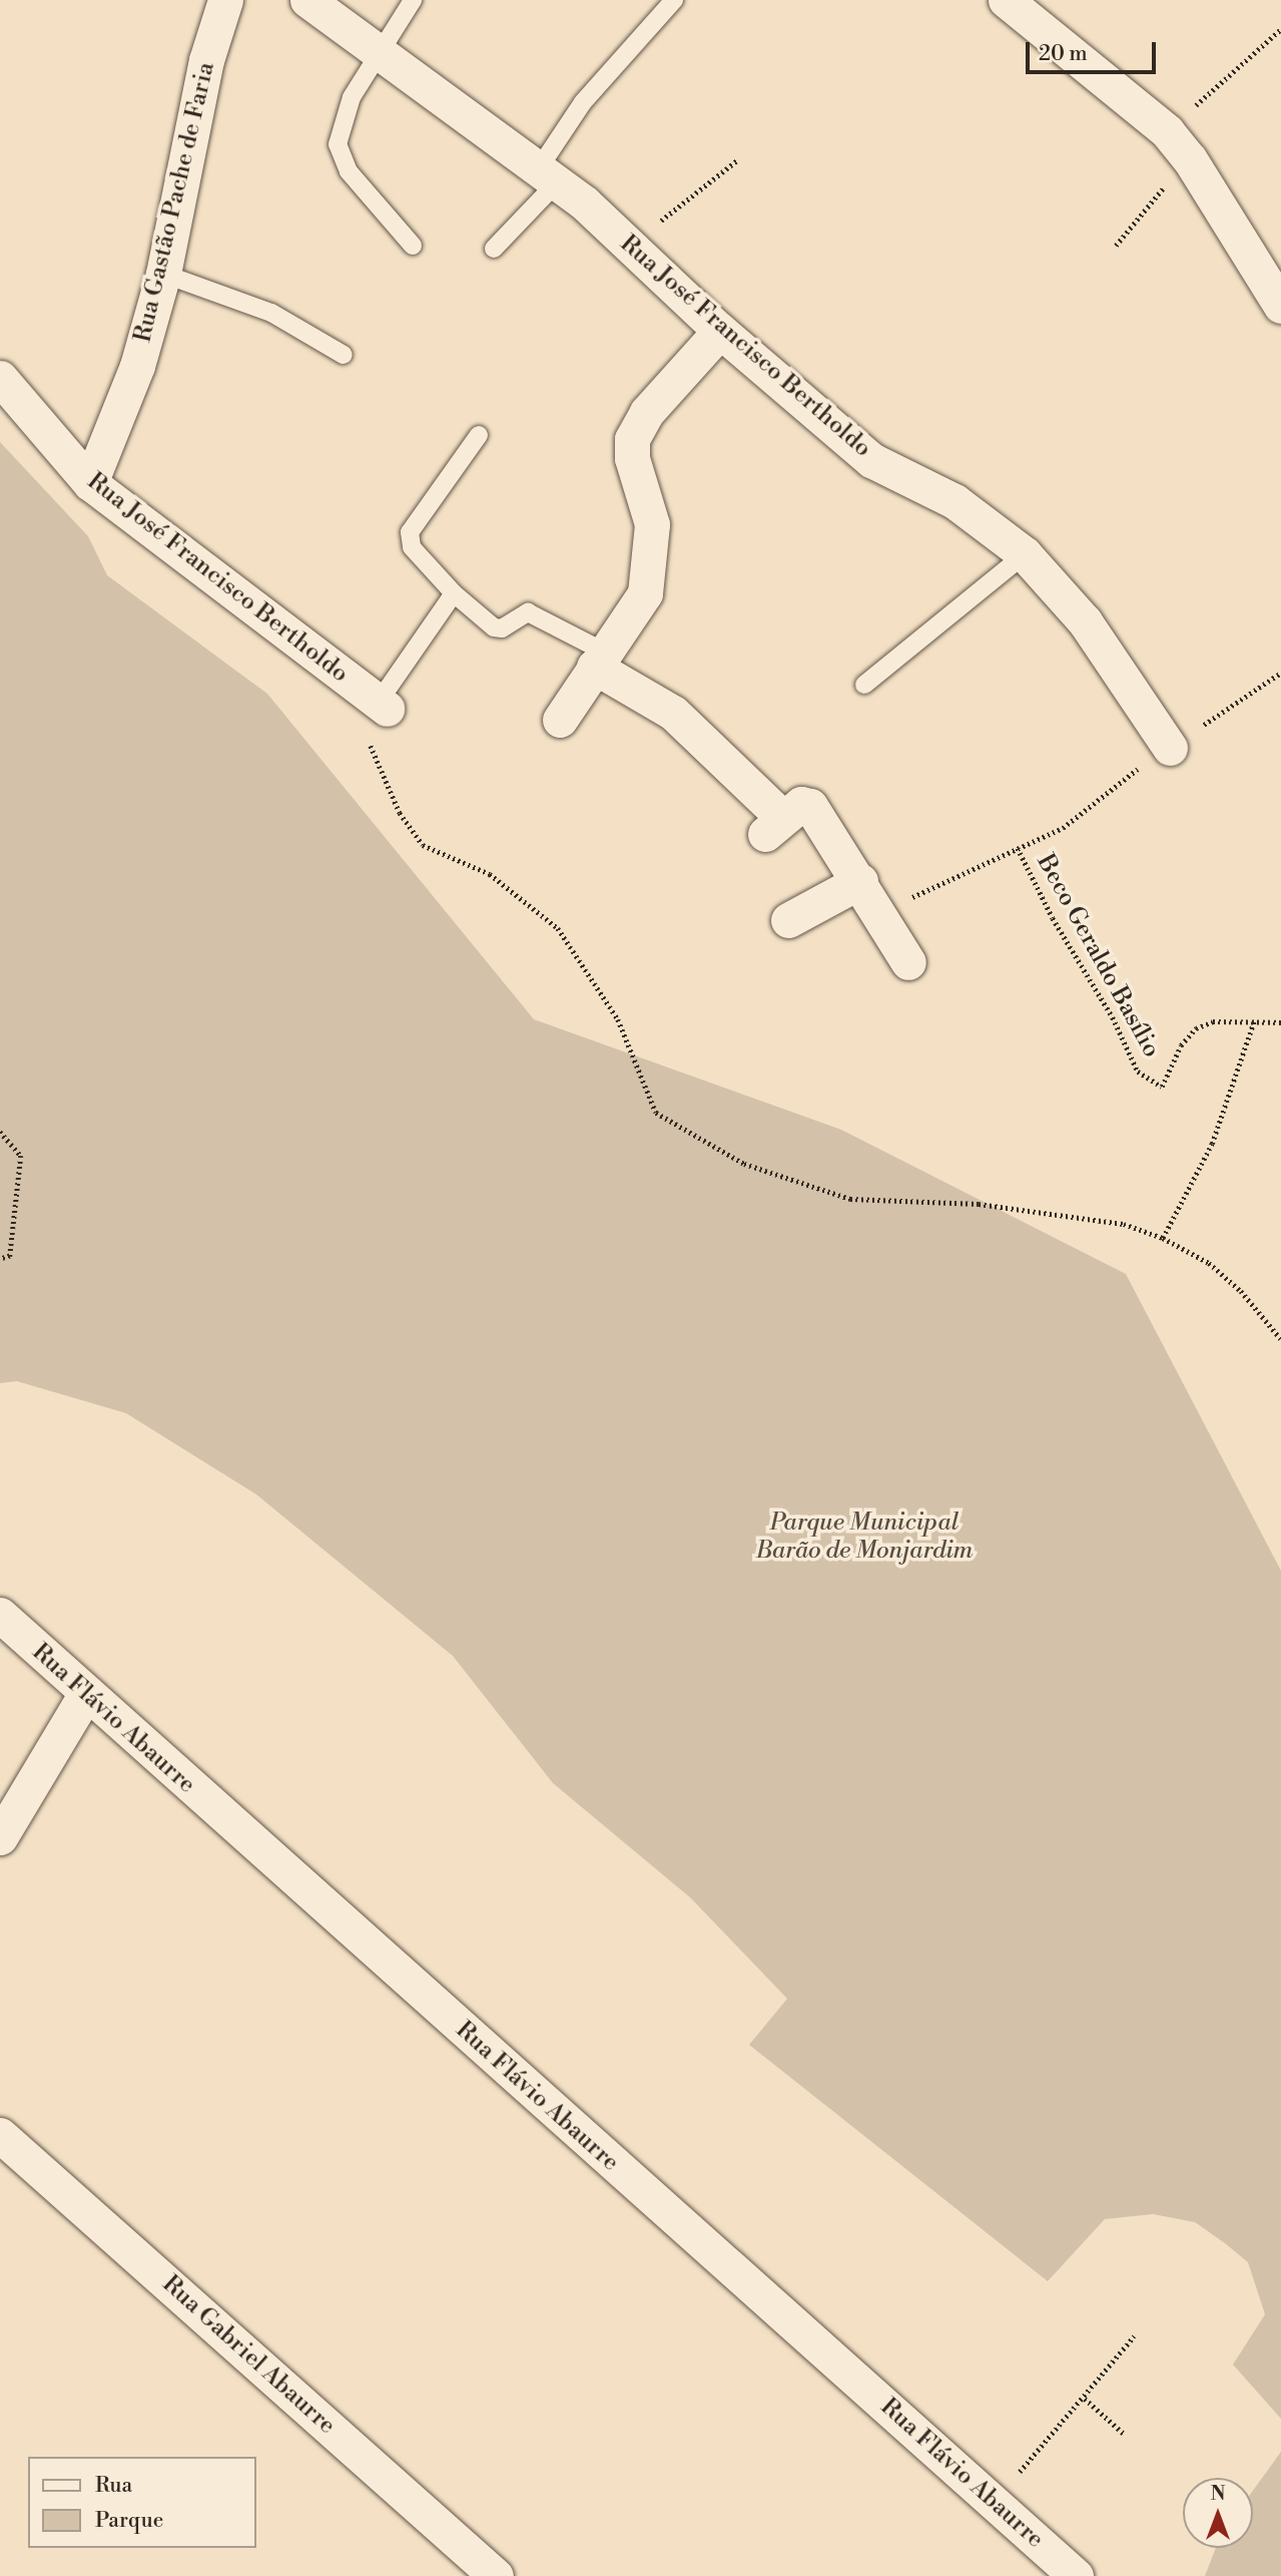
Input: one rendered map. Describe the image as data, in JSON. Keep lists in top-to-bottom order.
{
  "streets": {
    "street": [
      "Rua Gastão Pache de Faria",
      "Rua José Francisco Bertholdo",
      "Rua Flávio Abaurre",
      "Rua Gabriel Abaurre"
    ],
    "path": ["Beco Geraldo Basílio"]
  },
  "crossings": [
    ["Rua Gastão Pache de Faria", "Rua José Francisco Bertholdo"]
  ],
  "parks": ["Parque Municipal Barão de Monjardim"],
  "legend": ["Rua", "Parque"],
  "scale_bar": "20 m",
  "north": "top"
}
